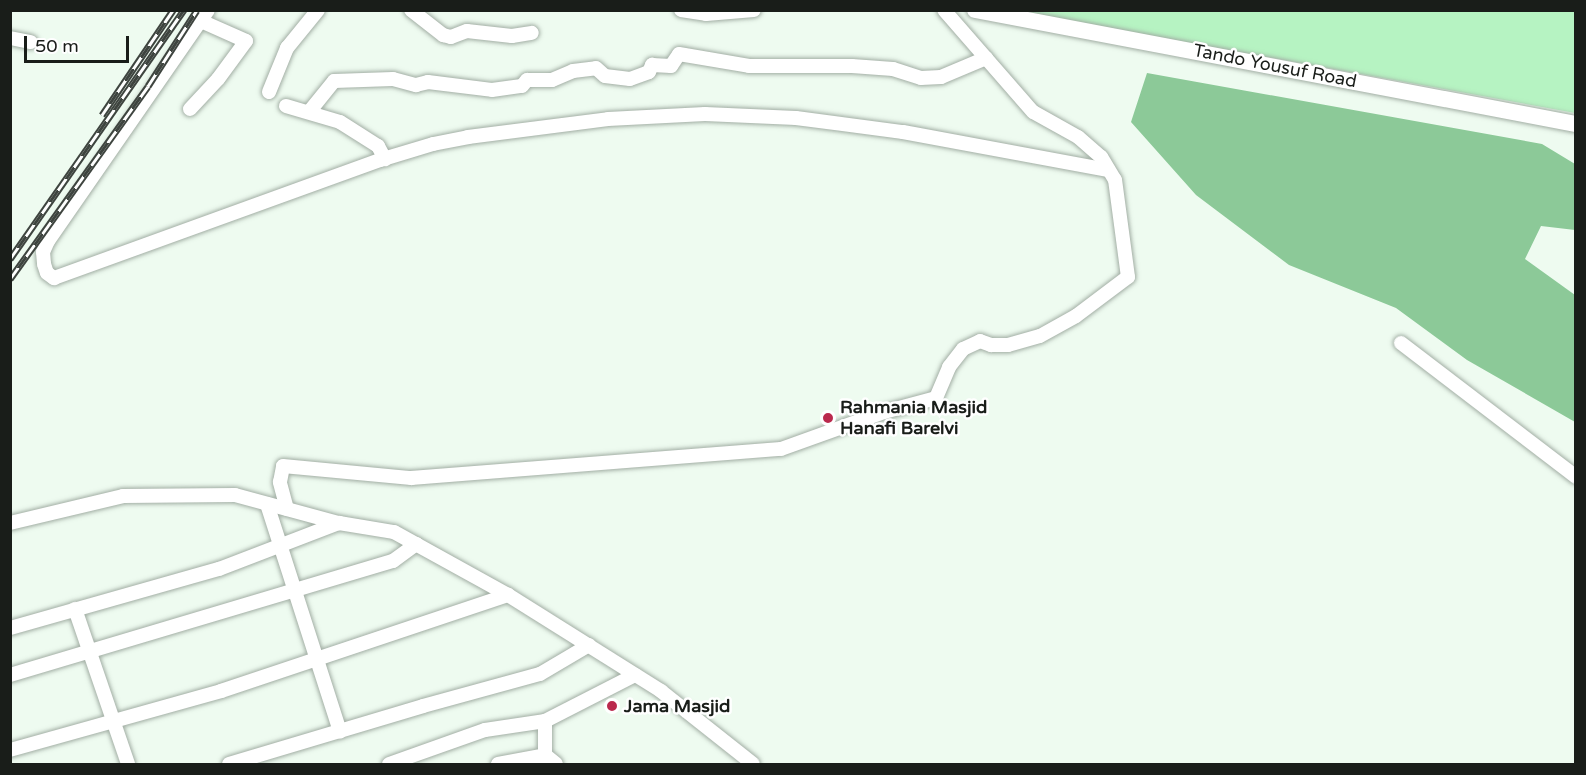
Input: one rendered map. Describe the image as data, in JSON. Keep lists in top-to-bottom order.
{
  "streets": {
    "street": ["Tando Yousuf Road"]
  },
  "places": ["Rahmania Masjid Hanafi Barelvi", "Jama Masjid"],
  "scale_bar": "50 m"
}
